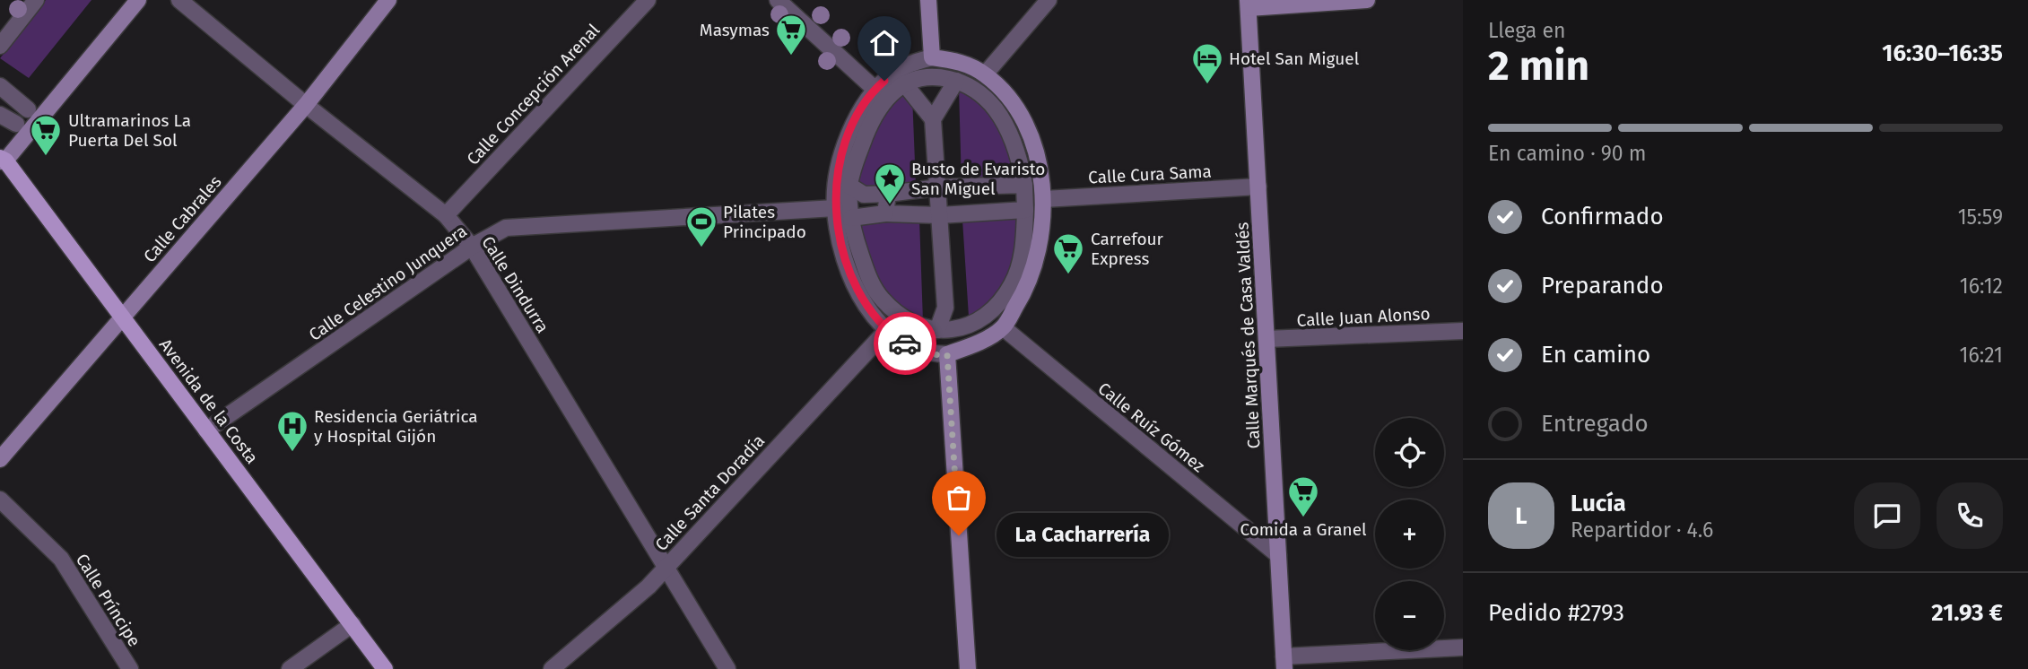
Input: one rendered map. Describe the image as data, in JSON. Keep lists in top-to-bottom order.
{
  "streets": {
    "main road": ["Avenida de la Costa"],
    "street": [
      "Calle Concepción Arenal",
      "Calle Cura Sama",
      "Calle Cabrales",
      "Calle Celestino Junquera",
      "Calle Dindurra",
      "Calle Juan Alonso",
      "Calle Marqués de Casa Valdés",
      "Calle Ruíz Gómez",
      "Calle Santa Doradía",
      "Calle Príncipe"
    ]
  },
  "crossings": [
    ["Calle Concepción Arenal", "Calle Dindurra"],
    ["Calle Cura Sama", "Calle Marqués de Casa Valdés"],
    ["Calle Cabrales", "Calle Dindurra"],
    ["Calle Cabrales", "Avenida de la Costa"],
    ["Calle Celestino Junquera", "Calle Dindurra"],
    ["Calle Celestino Junquera", "Avenida de la Costa"],
    ["Calle Dindurra", "Calle Santa Doradía"],
    ["Calle Juan Alonso", "Calle Marqués de Casa Valdés"],
    ["Calle Marqués de Casa Valdés", "Calle Ruíz Gómez"]
  ],
  "places": {
    "supermarket": [
      "Masymas",
      "Ultramarinos La Puerta Del Sol",
      "Carrefour Express",
      "Comida a Granel"
    ],
    "hotel": ["Hotel San Miguel"],
    "place": ["Busto de Evaristo San Miguel"],
    "sports": ["Pilates Principado"],
    "hospital": ["Residencia Geriátrica y Hospital Gijón"],
    "other": ["La Cacharrería"]
  },
  "page": {
    "heading": ["2 min", "Llega en", "16:30–16:35"],
    "panel": [
      "Lucía",
      "Repartidor · 4.6",
      "Pedido #2793",
      "21.93 €"
    ],
    "bar": "En camino · 90 m",
    "list": [
      ["Confirmado", "15:59"],
      ["Preparando", "16:12"],
      ["En camino", "16:21"],
      "Entregado"
    ],
    "map_buttons": ["+", "−"],
    "round": "L",
    "bubble": "La Cacharrería"
  }
}
